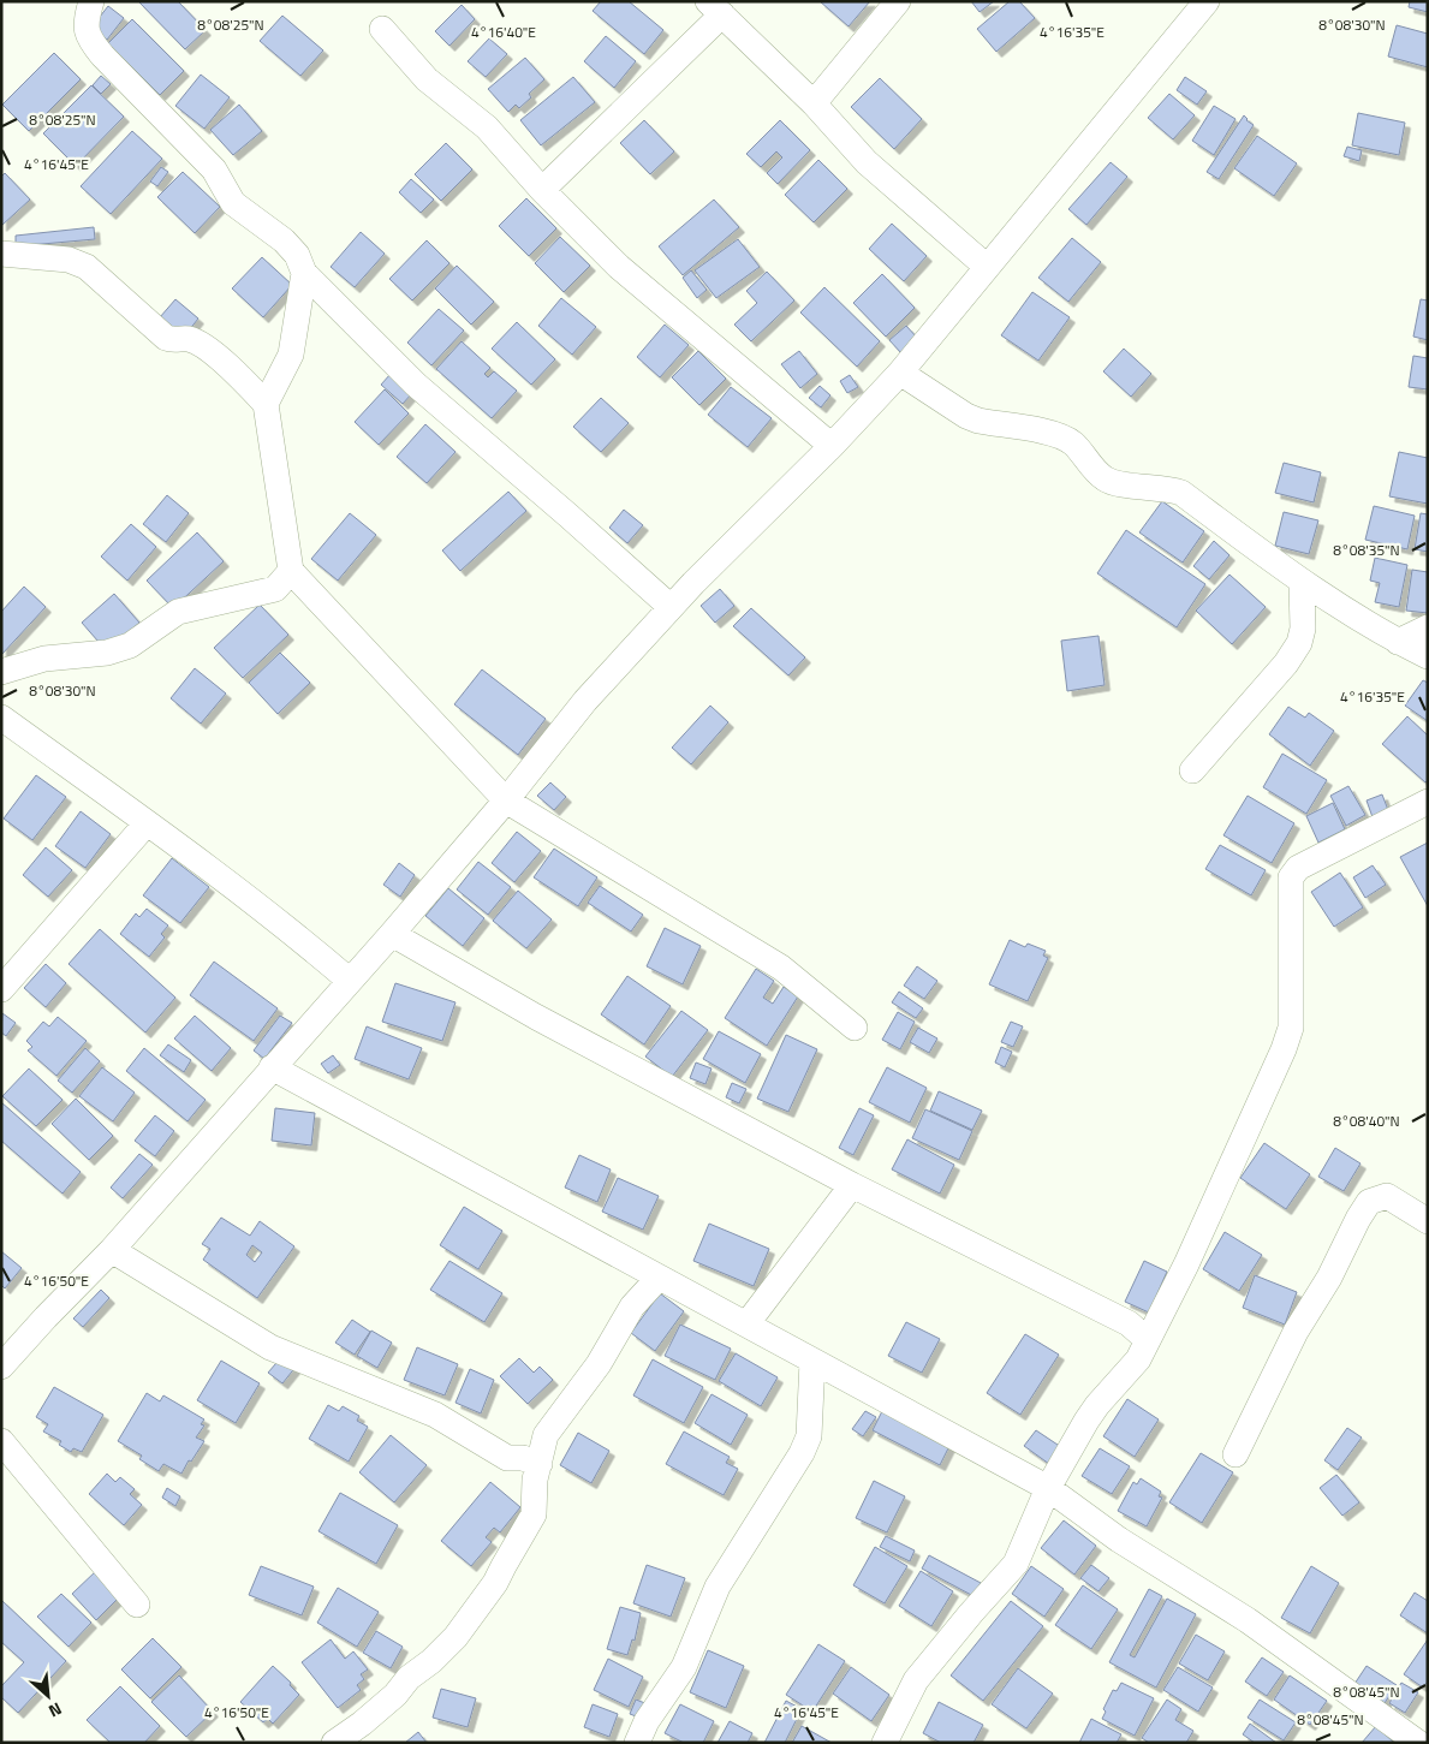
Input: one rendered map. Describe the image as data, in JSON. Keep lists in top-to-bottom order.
{
  "north": "bottom right",
  "coordinates": [
    "8°08'25\"N",
    "8°08'30\"N",
    "4°16'40\"E",
    "4°16'35\"E",
    "4°16'45\"E",
    "8°08'35\"N",
    "8°08'40\"N",
    "4°16'50\"E",
    "8°08'45\"N"
  ]
}
